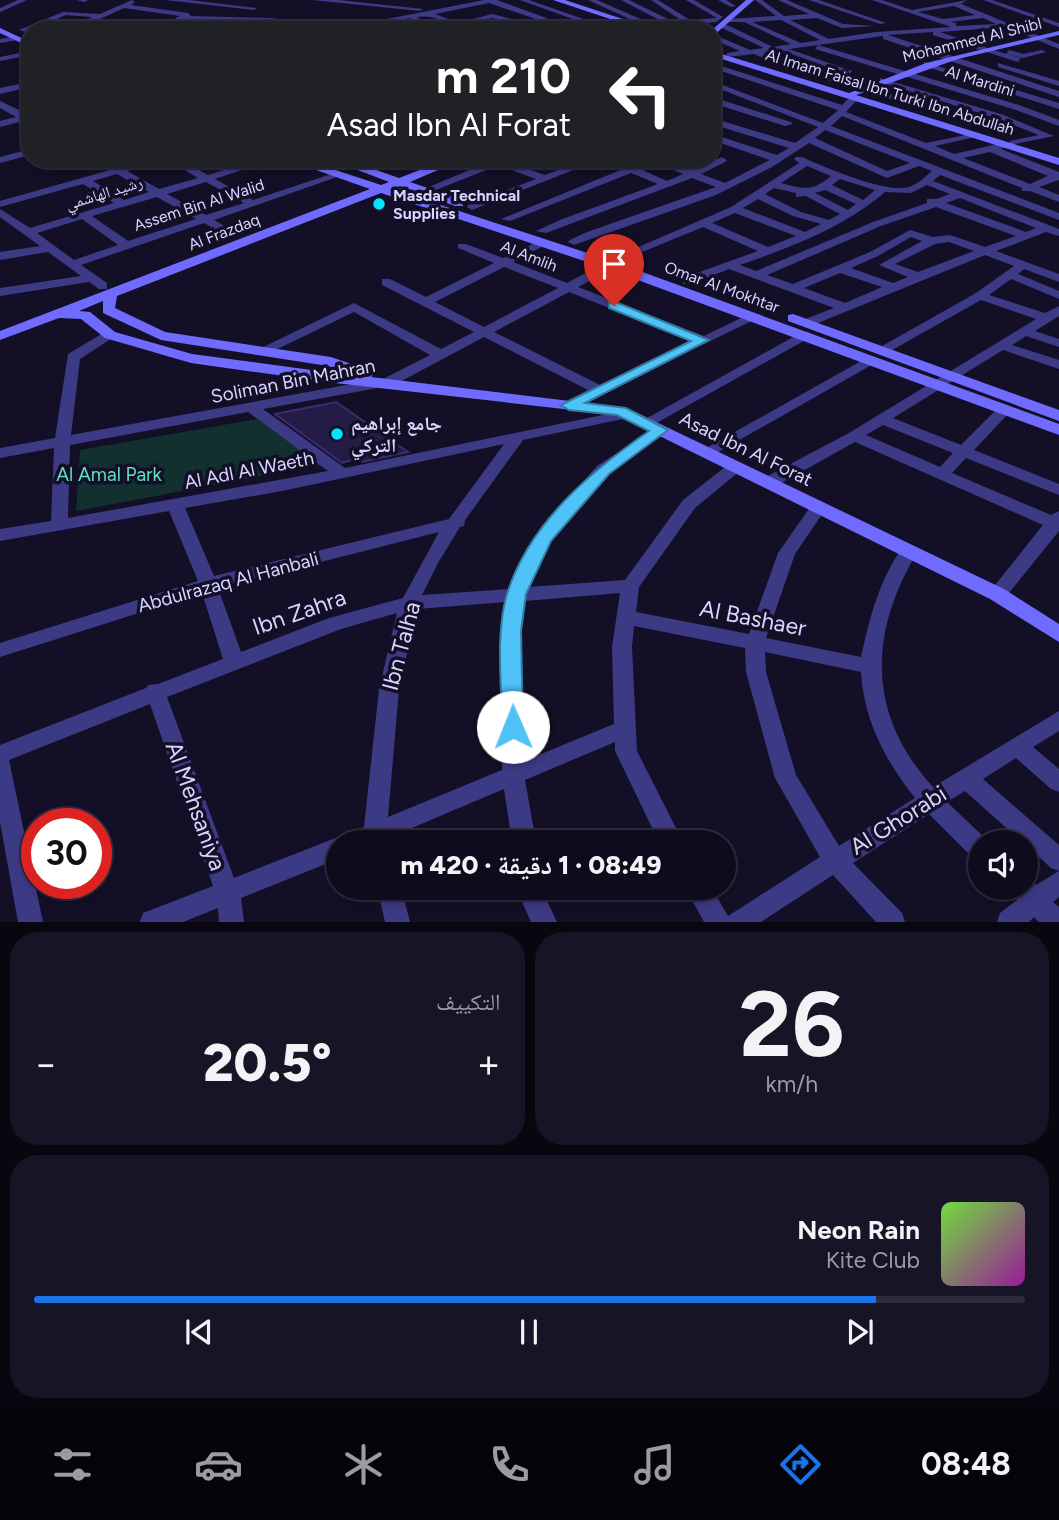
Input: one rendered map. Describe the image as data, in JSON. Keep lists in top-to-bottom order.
{
  "streets": {
    "street": [
      "Mohammed Al Shibl",
      "Al Mardini",
      "Al Imam Faisal Ibn Turki Ibn Abdullah",
      "رشيد الهاشمي",
      "Assem Bin Al Walid",
      "Al Frazdaq",
      "Al Amlih",
      "Omar Al Mokhtar",
      "Soliman Bin Mahran",
      "Asad Ibn Al Forat",
      "Al Adl Al Waeth",
      "Abdulrazaq Al Hanbali",
      "Ibn Zahra",
      "Al Bashaer",
      "Ibn Talha",
      "Al Mehsaniya",
      "Al Ghorabi"
    ]
  },
  "crossings": [
    ["Mohammed Al Shibl", "Al Mardini"],
    ["Mohammed Al Shibl", "Al Imam Faisal Ibn Turki Ibn Abdullah"],
    ["رشيد الهاشمي", "Asad Ibn Al Forat"],
    ["Assem Bin Al Walid", "Omar Al Mokhtar"],
    ["Assem Bin Al Walid", "Asad Ibn Al Forat"],
    ["Al Frazdaq", "Omar Al Mokhtar"],
    ["Al Frazdaq", "Asad Ibn Al Forat"],
    ["Al Amlih", "Soliman Bin Mahran"],
    ["Omar Al Mokhtar", "Soliman Bin Mahran"],
    ["Soliman Bin Mahran", "Asad Ibn Al Forat"],
    ["Asad Ibn Al Forat", "Al Adl Al Waeth"],
    ["Al Adl Al Waeth", "Ibn Talha"],
    ["Abdulrazaq Al Hanbali", "Ibn Talha"],
    ["Ibn Zahra", "Ibn Talha"],
    ["Ibn Zahra", "Al Mehsaniya"]
  ],
  "parks": ["Al Amal Park"],
  "places": ["Masdar Technical Supplies", "جامع إبراهيم التركي"],
  "page": {
    "turn": ["210 m", "Asad Ibn Al Forat"],
    "limit": "30",
    "trip": "08:49 · 1 دقيقة · 420 m",
    "tile": [
      ["26", "km/h"],
      "التكييف"
    ],
    "heat": ["−", "20.5°", "+"],
    "song": ["Neon Rain", "Kite Club"],
    "tabs": "08:48"
  }
}
